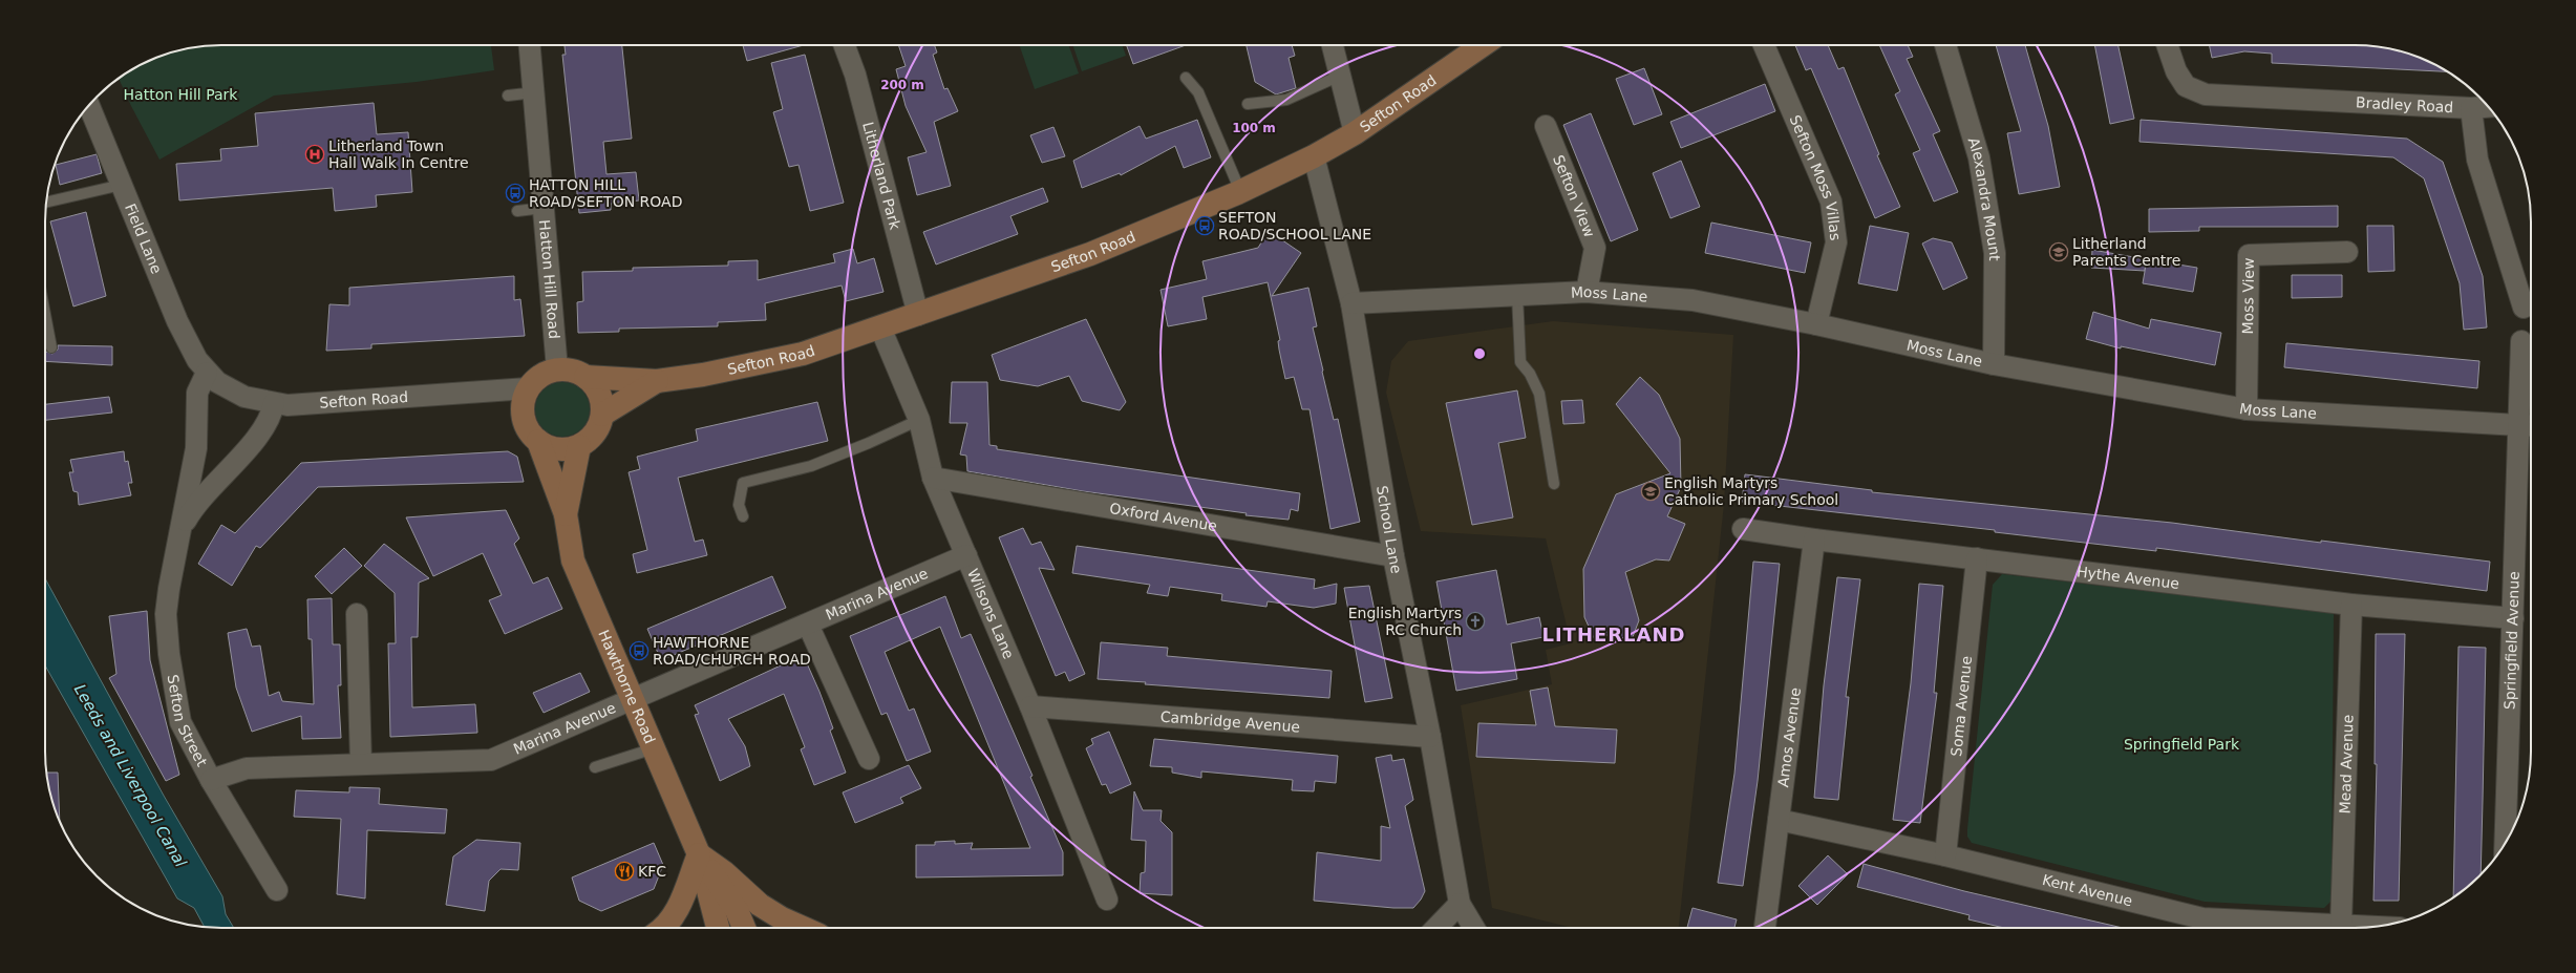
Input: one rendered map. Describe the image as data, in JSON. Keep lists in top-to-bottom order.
{
  "streets": {
    "main road": ["Sefton Road", "Hawthorne Road"],
    "street": [
      "Bradley Road",
      "Litherland Park",
      "Sefton Moss Villas",
      "Sefton View",
      "Alexandra Mount",
      "Field Lane",
      "Hatton Hill Road",
      "Moss Lane",
      "Moss View",
      "Oxford Avenue",
      "School Lane",
      "Hythe Avenue",
      "Marina Avenue",
      "Wilsons Lane",
      "Springfield Avenue",
      "Soma Avenue",
      "Sefton Street",
      "Cambridge Avenue",
      "Amos Avenue",
      "Mead Avenue",
      "Kent Avenue"
    ]
  },
  "crossings": [
    ["Sefton Road", "Litherland Park"],
    ["Sefton Road", "Field Lane"],
    ["Sefton Road", "Hatton Hill Road"],
    ["Sefton Road", "School Lane"],
    ["Sefton Road", "Wilsons Lane"],
    ["Sefton Road", "Hawthorne Road"],
    ["Sefton Road", "Sefton Street"],
    ["Sefton Moss Villas", "Moss Lane"],
    ["Sefton View", "Moss Lane"],
    ["Alexandra Mount", "Moss Lane"],
    ["Field Lane", "Sefton Street"],
    ["Hatton Hill Road", "Hawthorne Road"],
    ["Moss Lane", "Moss View"],
    ["Moss Lane", "School Lane"],
    ["Moss Lane", "Springfield Avenue"],
    ["Oxford Avenue", "School Lane"],
    ["Oxford Avenue", "Wilsons Lane"],
    ["School Lane", "Cambridge Avenue"],
    ["Hythe Avenue", "Springfield Avenue"],
    ["Hythe Avenue", "Soma Avenue"],
    ["Hythe Avenue", "Amos Avenue"],
    ["Hythe Avenue", "Mead Avenue"],
    ["Marina Avenue", "Wilsons Lane"],
    ["Marina Avenue", "Hawthorne Road"],
    ["Marina Avenue", "Sefton Street"],
    ["Wilsons Lane", "Cambridge Avenue"],
    ["Soma Avenue", "Kent Avenue"],
    ["Amos Avenue", "Kent Avenue"],
    ["Mead Avenue", "Kent Avenue"]
  ],
  "districts": ["LITHERLAND"],
  "water": ["Leeds and Liverpool Canal"],
  "parks": ["Hatton Hill Park", "Springfield Park"],
  "places": {
    "hospital": ["Litherland Town Hall Walk In Centre"],
    "bus stop": ["HATTON HILL ROAD/SEFTON ROAD", "SEFTON ROAD/SCHOOL LANE", "HAWTHORNE ROAD/CHURCH ROAD"],
    "school or university": ["Litherland Parents Centre", "English Martyrs Catholic Primary School"],
    "church": ["English Martyrs RC Church"],
    "restaurant": ["KFC"]
  },
  "rings": ["200 m", "100 m"]
}
